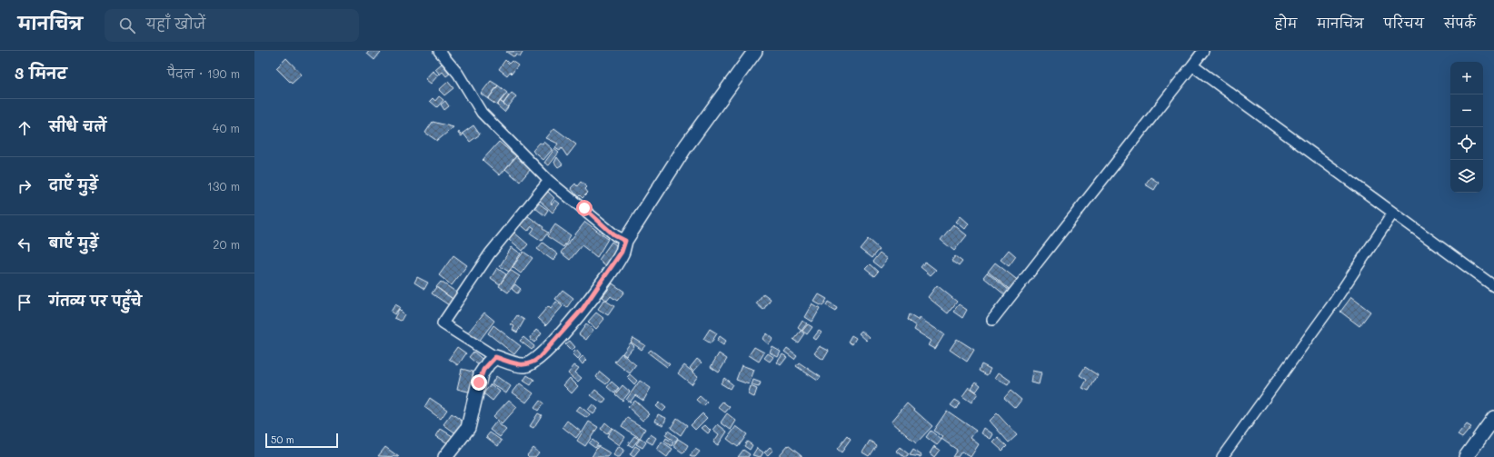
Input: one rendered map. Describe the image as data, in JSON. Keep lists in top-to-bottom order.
{
  "scale_bar": "50 m",
  "page": {
    "header": "मानचित्र",
    "search": "यहाँ खोजें",
    "nav": [
      "होम",
      "मानचित्र",
      "परिचय",
      "संपर्क"
    ],
    "heading": ["3 मिनट", "पैदल · 190 m"],
    "map_buttons": ["+", "−"],
    "list": [
      ["सीधे चलें", "40 m"],
      ["दाएँ मुड़ें", "130 m"],
      ["बाएँ मुड़ें", "20 m"],
      "गंतव्य पर पहुँचे"
    ],
    "scale": "50 m"
  }
}
